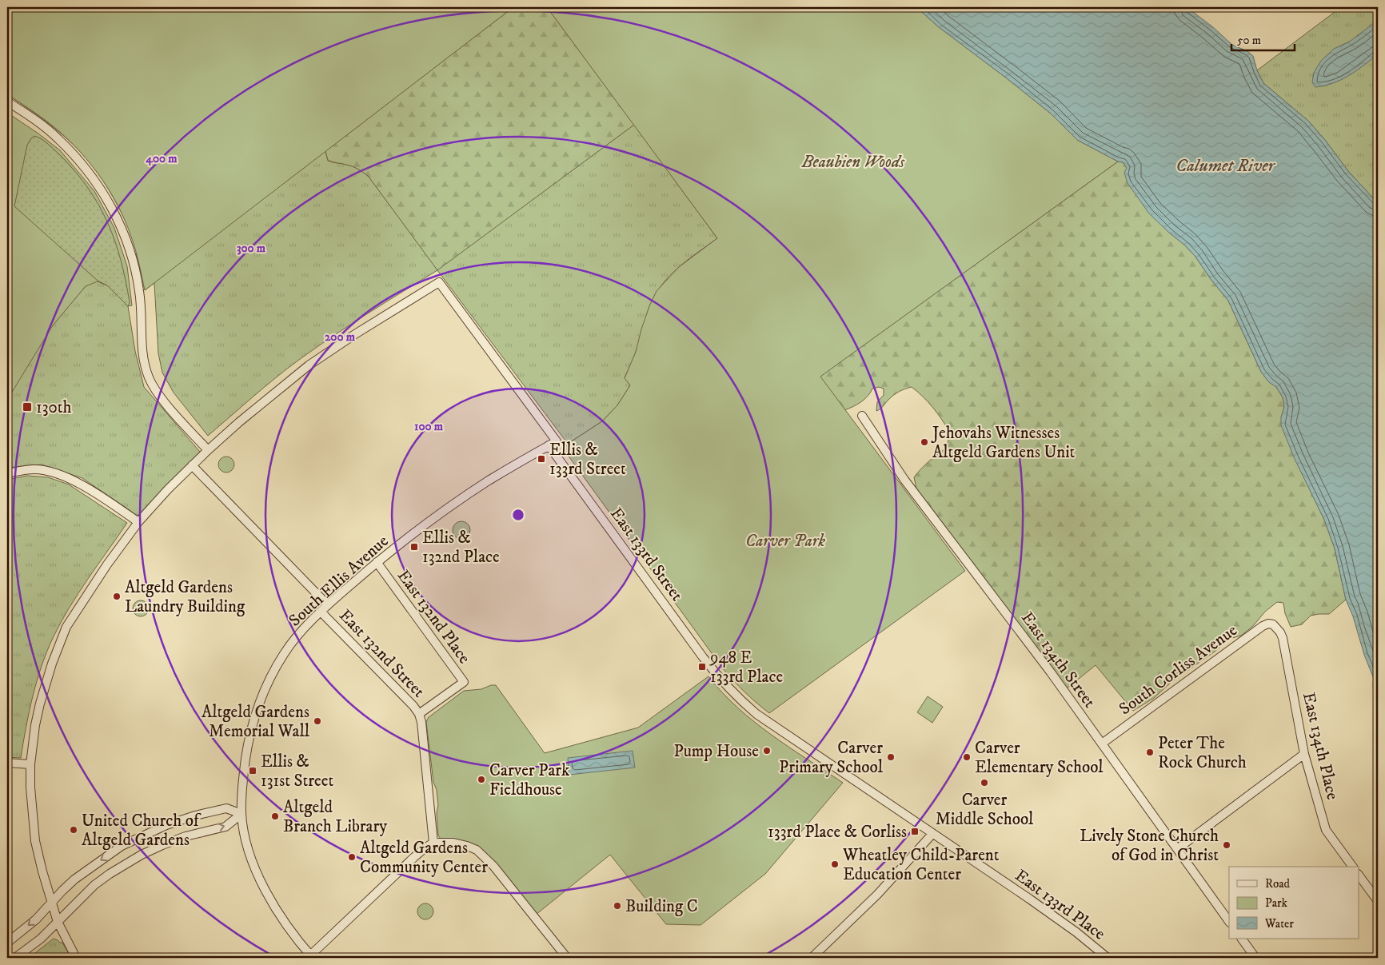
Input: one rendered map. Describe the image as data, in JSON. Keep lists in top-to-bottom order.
{
  "streets": {
    "street": [
      "East 133rd Street",
      "South Ellis Avenue",
      "East 132nd Place",
      "East 132nd Street",
      "East 134th Street",
      "South Corliss Avenue",
      "East 134th Place",
      "East 133rd Place"
    ]
  },
  "crossings": [
    ["East 133rd Street", "South Ellis Avenue"],
    ["East 133rd Street", "East 133rd Place"],
    ["South Ellis Avenue", "East 132nd Place"],
    ["South Ellis Avenue", "East 132nd Street"],
    ["East 132nd Place", "East 132nd Street"],
    ["East 134th Street", "South Corliss Avenue"],
    ["South Corliss Avenue", "East 134th Place"]
  ],
  "water": ["Calumet River"],
  "parks": ["Beaubien Woods", "Carver Park"],
  "places": {
    "transit": [
      "130th",
      "Ellis & 133rd Street",
      "Ellis & 132nd Place",
      "948 E 133rd Place",
      "Ellis & 131st Street",
      "133rd Place & Corliss"
    ],
    "other": [
      "Jehovahs Witnesses Altgeld Gardens Unit",
      "Altgeld Gardens Laundry Building",
      "Altgeld Gardens Memorial Wall",
      "Pump House",
      "Peter The Rock Church",
      "Carver Primary School",
      "Carver Elementary School",
      "Carver Park Fieldhouse",
      "Carver Middle School",
      "Altgeld Branch Library",
      "United Church of Altgeld Gardens",
      "Lively Stone Church of God in Christ",
      "Altgeld Gardens Community Center",
      "Wheatley Child-Parent Education Center",
      "Building C"
    ]
  },
  "legend": ["Road", "Park", "Water"],
  "scale_bar": "50 m",
  "rings": [
    "400 m",
    "300 m",
    "200 m",
    "100 m"
  ]
}
